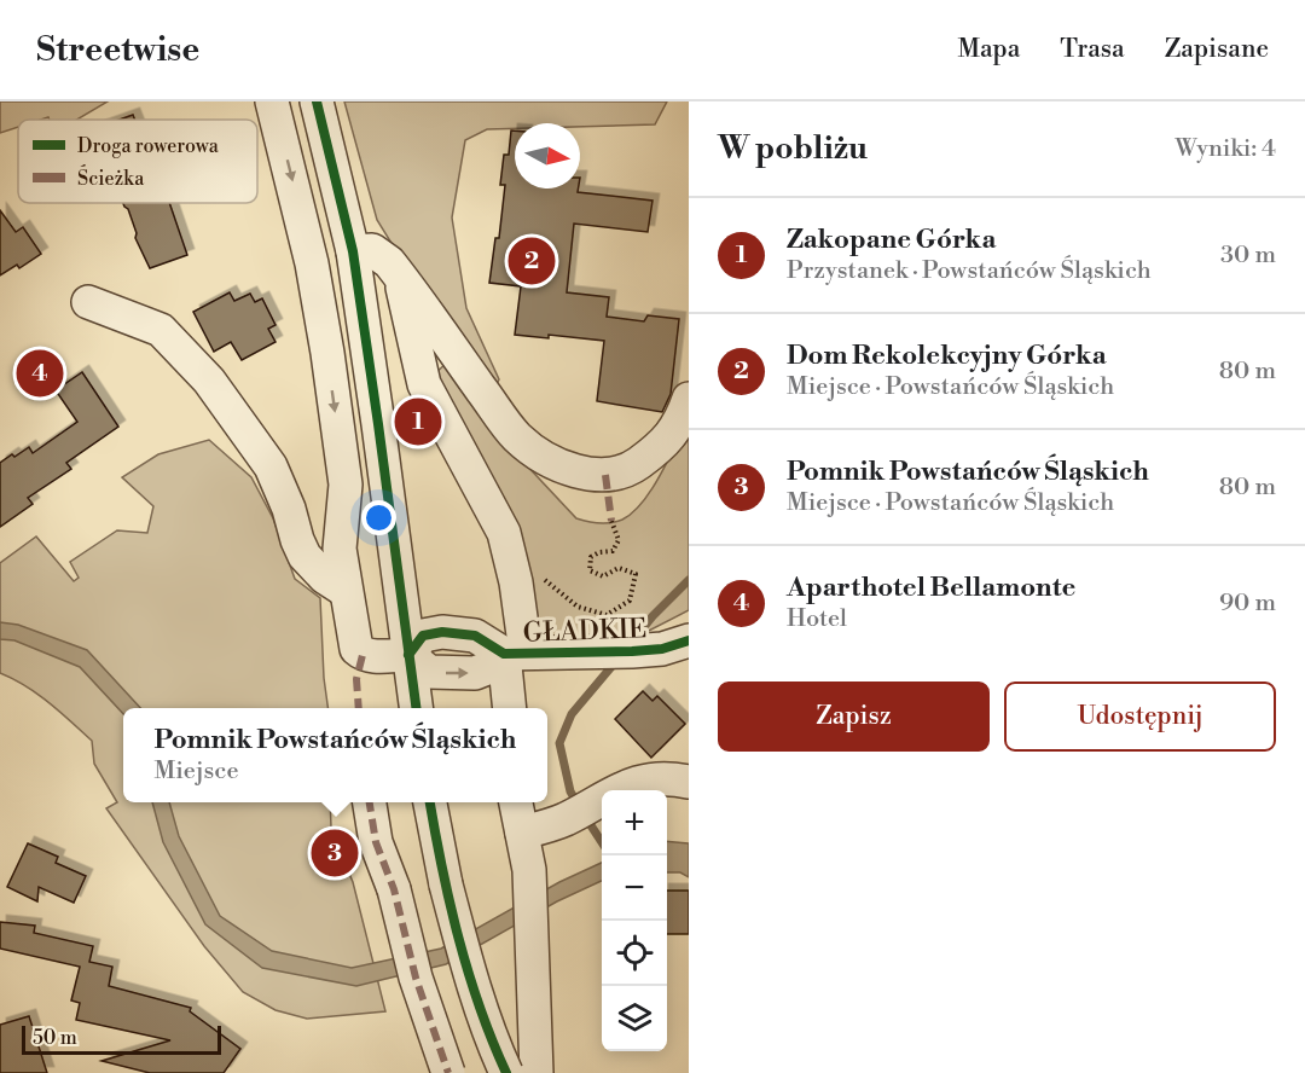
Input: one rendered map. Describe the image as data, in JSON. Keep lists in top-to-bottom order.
{
  "streets": {
    "street": ["GŁADKIE"]
  },
  "legend": ["Droga rowerowa", "Ścieżka"],
  "scale_bar": "50 m",
  "north": "right",
  "page": {
    "header": "Streetwise",
    "nav": ["Mapa", "Trasa", "Zapisane"],
    "heading": ["W pobliżu", "Wyniki: 4"],
    "list": [
      {
        "mark": "1",
        "name": "Zakopane Górka",
        "note": "Przystanek · Powstańców Śląskich",
        "value": "30 m"
      },
      {
        "mark": "2",
        "name": "Dom Rekolekcyjny Górka",
        "note": "Miejsce · Powstańców Śląskich",
        "value": "80 m"
      },
      {
        "mark": "3",
        "name": "Pomnik Powstańców Śląskich",
        "note": "Miejsce · Powstańców Śląskich",
        "value": "80 m"
      },
      {
        "mark": "4",
        "name": "Aparthotel Bellamonte",
        "note": "Hotel",
        "value": "90 m"
      }
    ],
    "pins": [
      "2",
      "4",
      "1",
      "3"
    ],
    "buttons": ["Zapisz", "Udostępnij"],
    "popup": ["Pomnik Powstańców Śląskich", "Miejsce"],
    "map_buttons": ["+", "−"],
    "scale": "50 m"
  }
}
